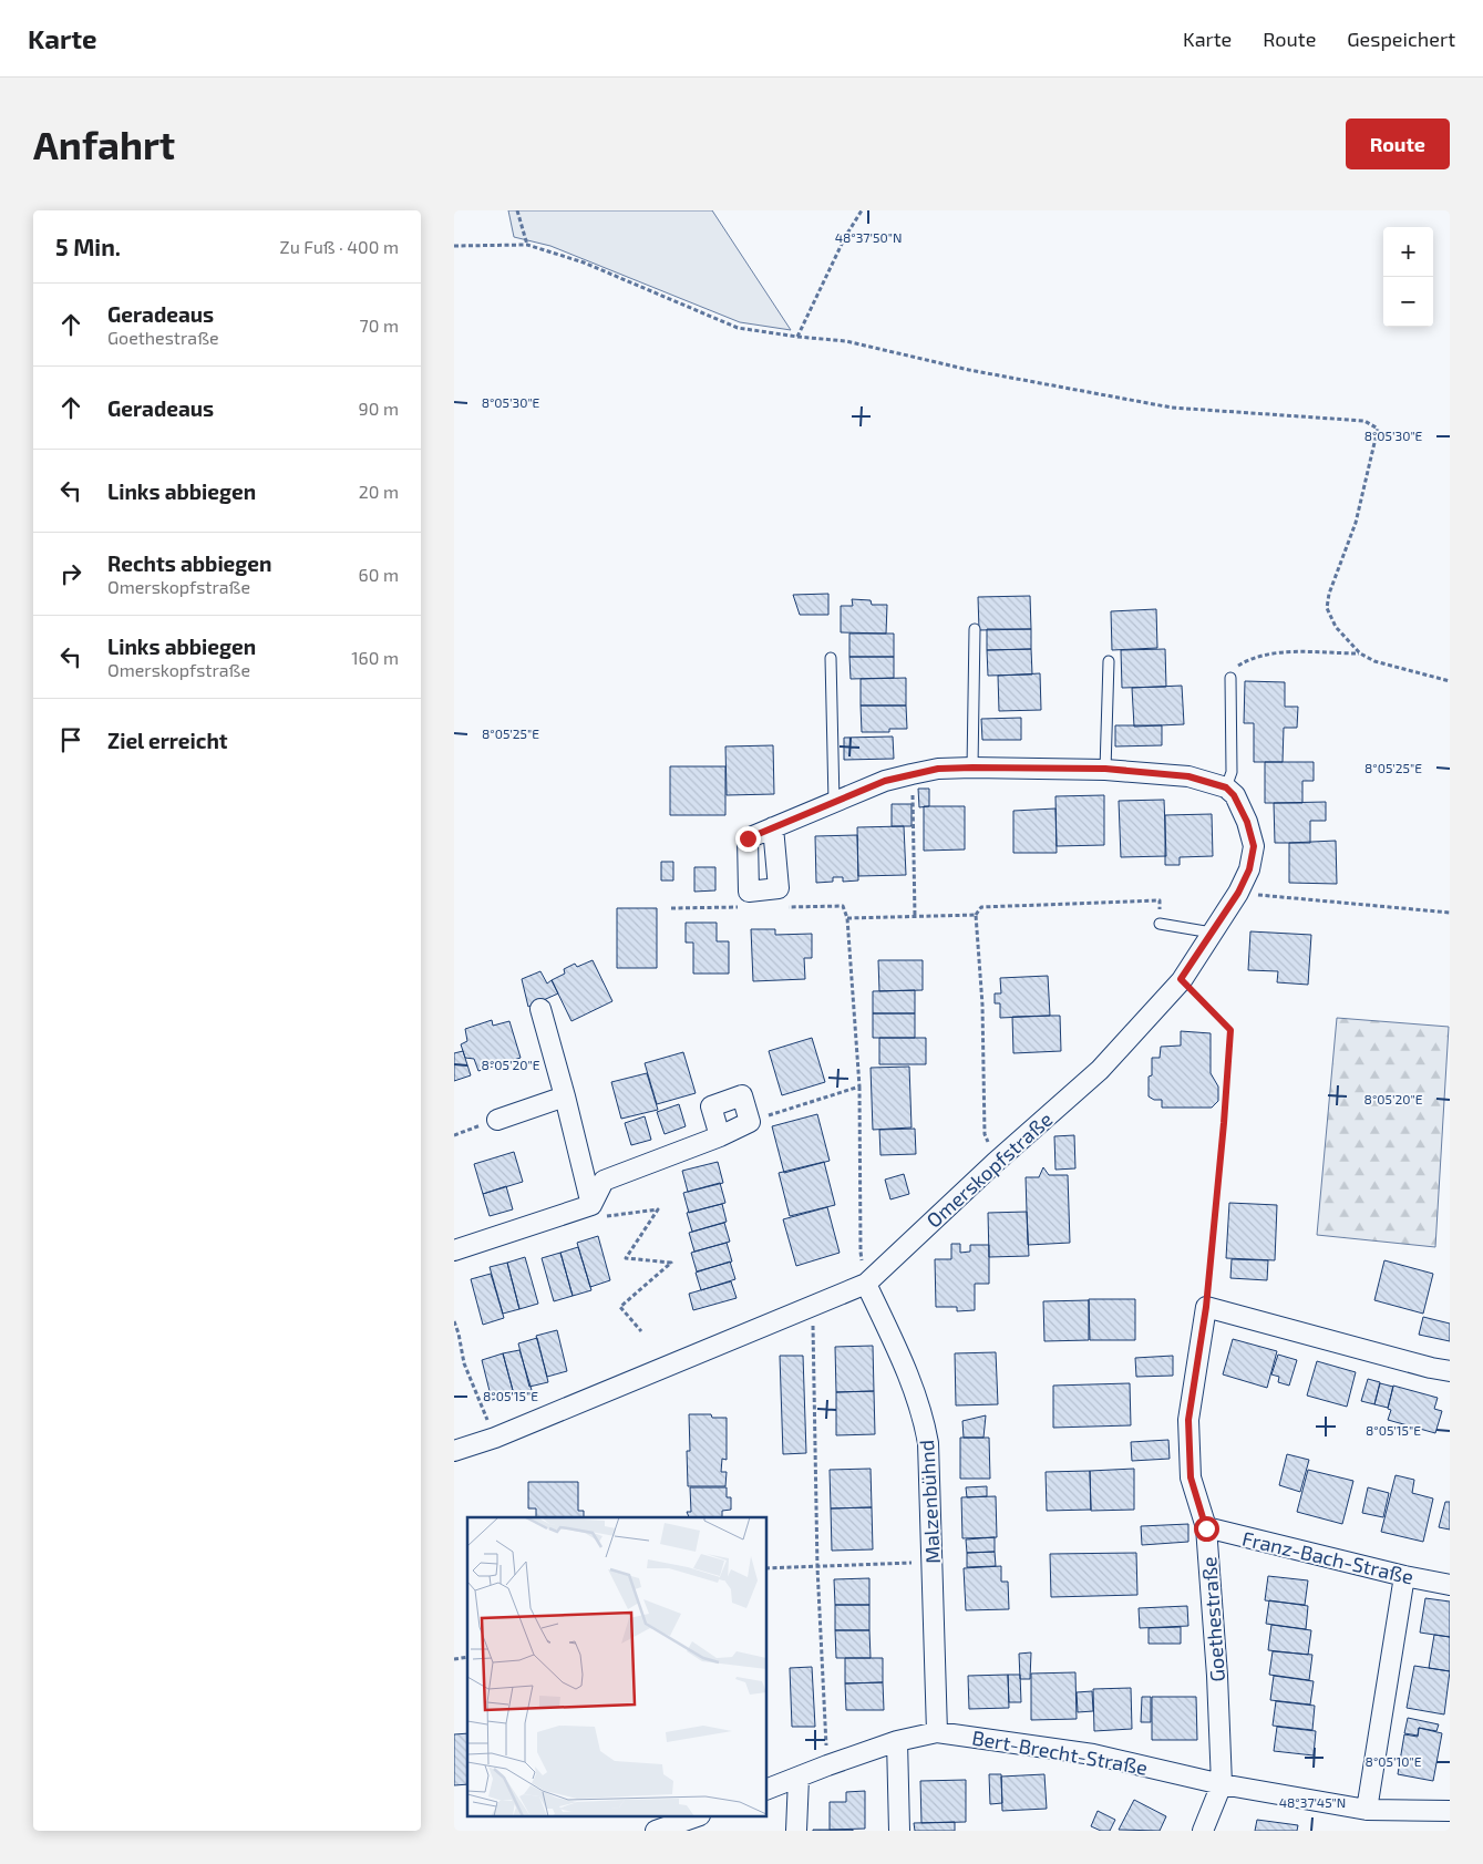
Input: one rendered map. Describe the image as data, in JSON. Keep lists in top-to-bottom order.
{
  "streets": {
    "street": [
      "Omerskopfstraße",
      "Malzenbühnd",
      "Franz-Bach-Straße",
      "Goethestraße",
      "Bert-Brecht-Straße"
    ]
  },
  "crossings": [
    ["Omerskopfstraße", "Malzenbühnd"],
    ["Malzenbühnd", "Bert-Brecht-Straße"],
    ["Franz-Bach-Straße", "Goethestraße"],
    ["Goethestraße", "Bert-Brecht-Straße"]
  ],
  "page": {
    "header": "Karte",
    "nav": ["Karte", "Route", "Gespeichert"],
    "buttons": "Route",
    "title": "Anfahrt",
    "heading": ["5 Min.", "Zu Fuß · 400 m"],
    "map_buttons": ["+", "−"],
    "list": [
      ["Geradeaus", "Goethestraße", "70 m"],
      ["Geradeaus", "90 m"],
      ["Links abbiegen", "20 m"],
      ["Rechts abbiegen", "Omerskopfstraße", "60 m"],
      ["Links abbiegen", "Omerskopfstraße", "160 m"],
      "Ziel erreicht"
    ]
  },
  "coordinates": [
    "48°37'50\"N",
    "8°05'30\"E",
    "8°05'25\"E",
    "8°05'20\"E",
    "8°05'15\"E",
    "8°05'10\"E",
    "48°37'45\"N"
  ]
}
